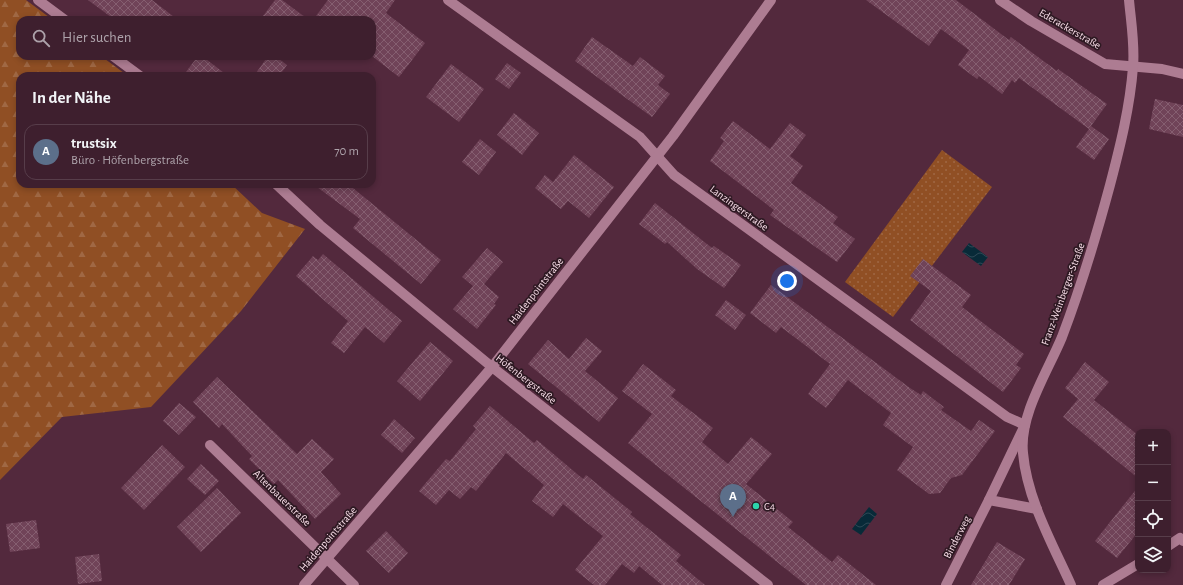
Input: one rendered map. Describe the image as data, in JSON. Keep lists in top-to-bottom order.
{
  "streets": {
    "street": [
      "Ederackerstraße",
      "Lanzingerstraße",
      "Haidenpointstraße",
      "Franz-Weinberger-Straße",
      "Höfenbergstraße",
      "Altenbauerstraße",
      "Binderweg"
    ]
  },
  "crossings": [
    ["Ederackerstraße", "Franz-Weinberger-Straße"],
    ["Lanzingerstraße", "Haidenpointstraße"],
    ["Lanzingerstraße", "Franz-Weinberger-Straße"],
    ["Lanzingerstraße", "Binderweg"],
    ["Haidenpointstraße", "Höfenbergstraße"],
    ["Haidenpointstraße", "Altenbauerstraße"],
    ["Franz-Weinberger-Straße", "Binderweg"]
  ],
  "places": ["C4"],
  "page": {
    "search": "Hier suchen",
    "heading": "In der Nähe",
    "list": [
      {
        "mark": "A",
        "name": "trustsix",
        "note": "Büro · Höfenbergstraße",
        "value": "70 m"
      }
    ],
    "map_buttons": ["+", "−"],
    "pins": "A"
  }
}
